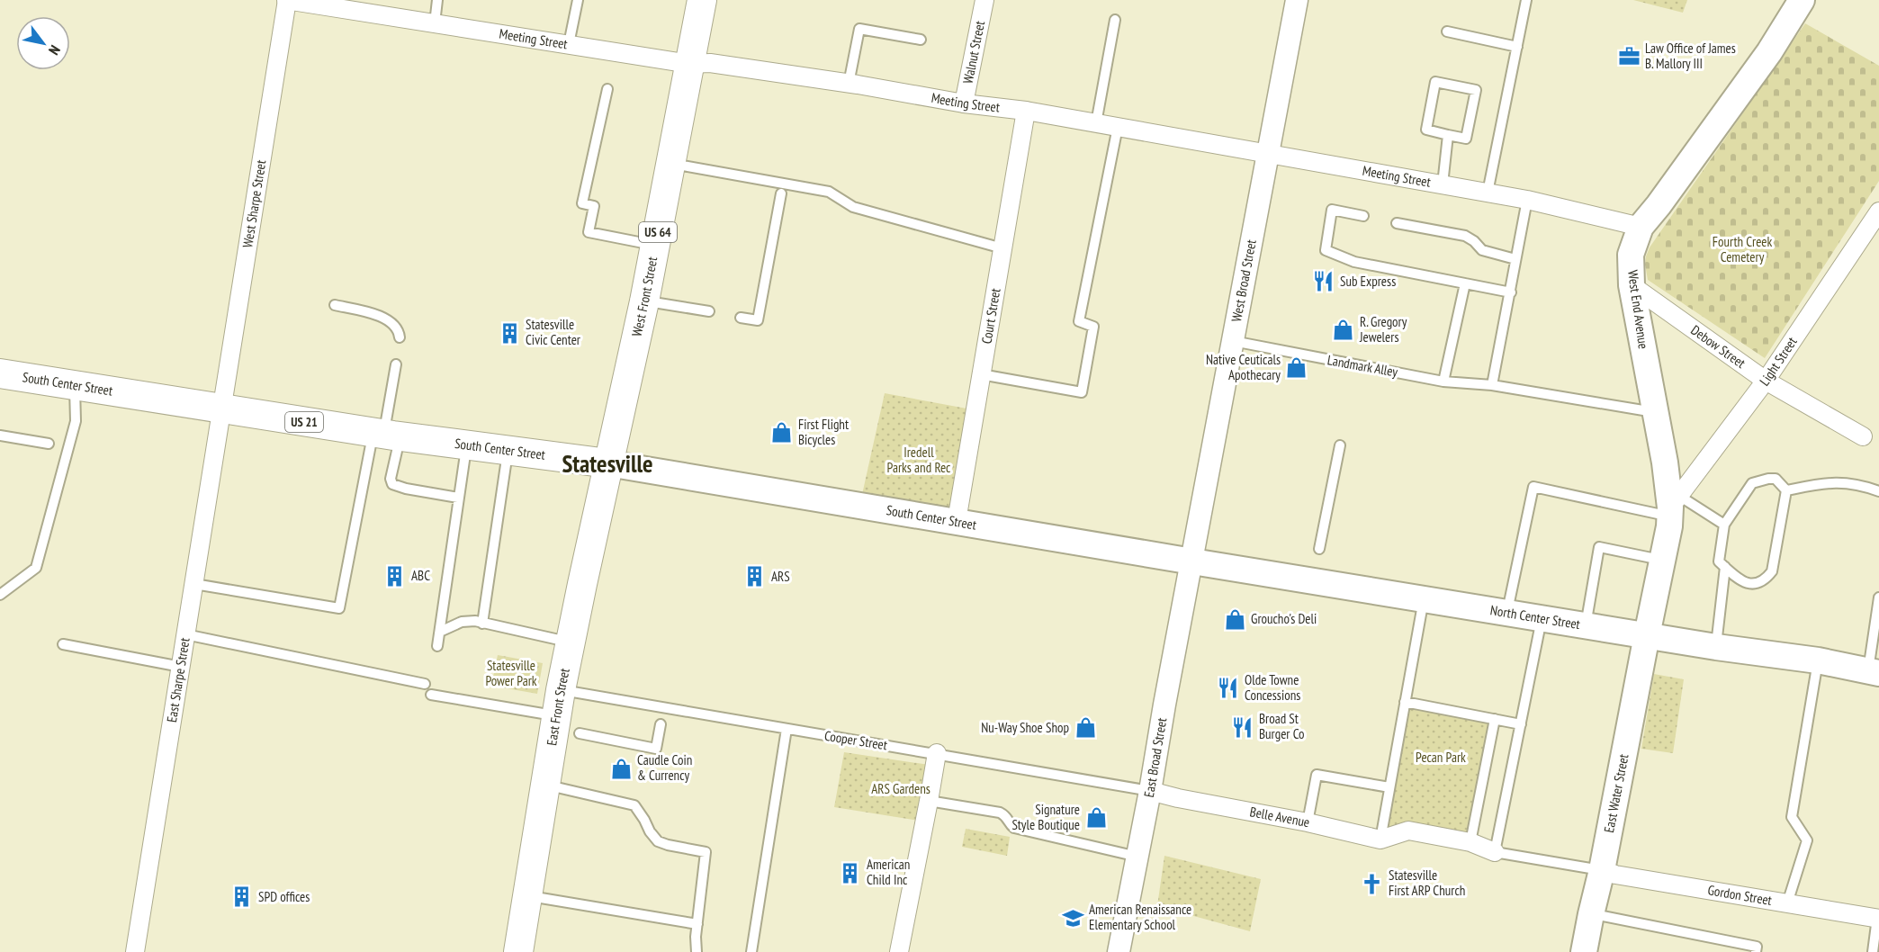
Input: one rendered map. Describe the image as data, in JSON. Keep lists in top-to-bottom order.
{
  "streets": {
    "main road": [
      "US 64",
      "West Front Street",
      "West End Avenue",
      "South Center Street",
      "US 21",
      "North Center Street",
      "East Front Street",
      "East Water Street"
    ],
    "street": [
      "Meeting Street",
      "Walnut Street",
      "West Sharpe Street",
      "West Broad Street",
      "Court Street",
      "Debow Street",
      "Light Street",
      "East Sharpe Street",
      "East Broad Street",
      "Belle Avenue",
      "Gordon Street"
    ],
    "lane": ["Landmark Alley", "Cooper Street"]
  },
  "crossings": [
    ["Meeting Street", "Walnut Street"],
    ["Meeting Street", "West Sharpe Street"],
    ["Meeting Street", "West Broad Street"],
    ["Meeting Street", "West Front Street"],
    ["Meeting Street", "West End Avenue"],
    ["Meeting Street", "Court Street"],
    ["West Sharpe Street", "South Center Street"],
    ["West Sharpe Street", "East Sharpe Street"],
    ["West Broad Street", "Landmark Alley"],
    ["West Broad Street", "South Center Street"],
    ["West Broad Street", "North Center Street"],
    ["West Broad Street", "East Broad Street"],
    ["West Front Street", "South Center Street"],
    ["West Front Street", "East Front Street"],
    ["West End Avenue", "Debow Street"],
    ["West End Avenue", "Light Street"],
    ["West End Avenue", "Landmark Alley"],
    ["West End Avenue", "North Center Street"],
    ["West End Avenue", "East Water Street"],
    ["Court Street", "South Center Street"],
    ["Debow Street", "Light Street"],
    ["South Center Street", "North Center Street"],
    ["South Center Street", "East Sharpe Street"],
    ["South Center Street", "East Front Street"],
    ["South Center Street", "East Broad Street"],
    ["North Center Street", "East Broad Street"],
    ["North Center Street", "East Water Street"],
    ["East Front Street", "Cooper Street"],
    ["Cooper Street", "East Broad Street"],
    ["Cooper Street", "Belle Avenue"],
    ["East Broad Street", "Belle Avenue"],
    ["East Water Street", "Gordon Street"]
  ],
  "districts": ["Statesville"],
  "parks": [
    "Fourth Creek Cemetery",
    "Iredell Parks and Rec",
    "Statesville Power Park",
    "Pecan Park",
    "ARS Gardens"
  ],
  "places": {
    "office": ["Law Office of James B. Mallory III"],
    "restaurant": ["Sub Express", "Olde Towne Concessions", "Broad St Burger Co"],
    "shop": [
      "R. Gregory Jewelers",
      "Native Ceuticals Apothecary",
      "First Flight Bicycles",
      "Groucho's Deli",
      "Nu-Way Shoe Shop",
      "Caudle Coin & Currency",
      "Signature Style Boutique"
    ],
    "building": [
      "Statesville Civic Center",
      "ABC",
      "ARS",
      "American Child Inc",
      "SPD offices"
    ],
    "church": ["Statesville First ARP Church"],
    "school or university": ["American Renaissance Elementary School"]
  },
  "north": "bottom right"
}
